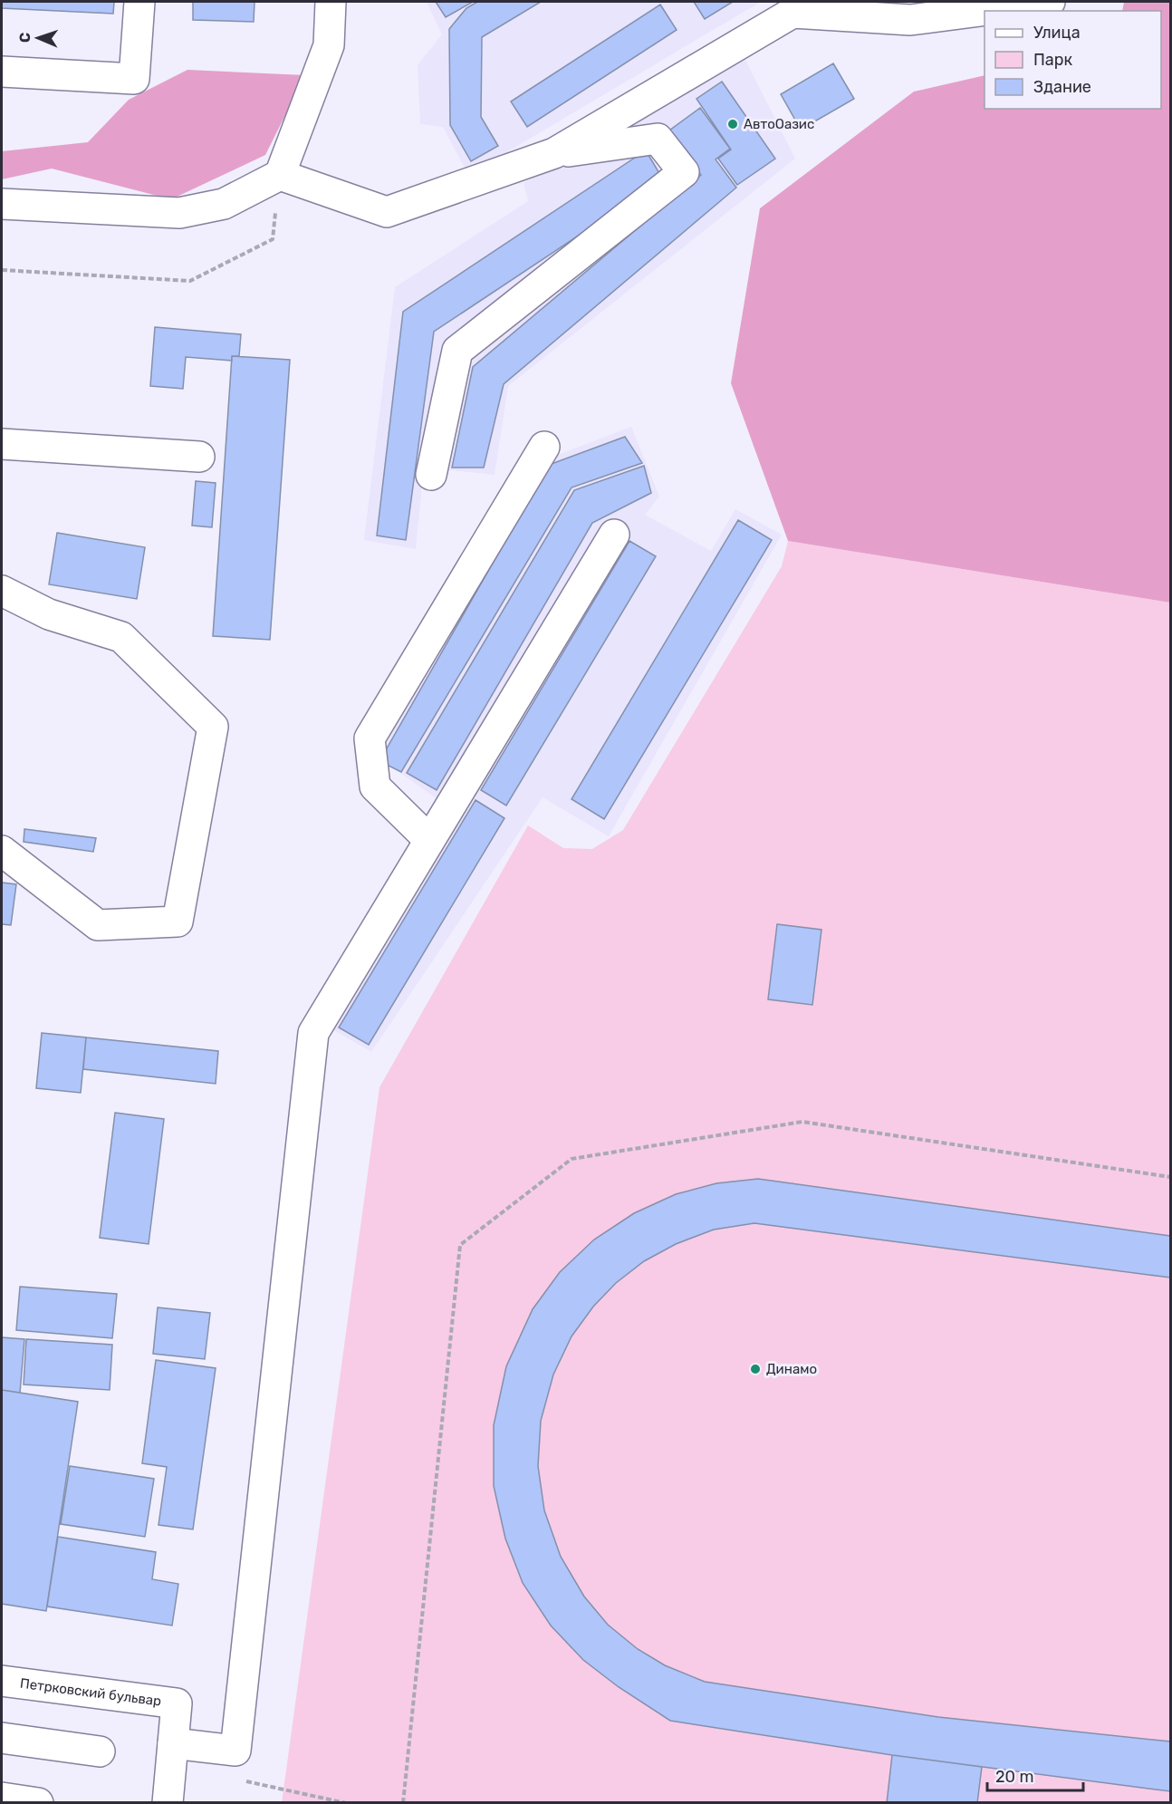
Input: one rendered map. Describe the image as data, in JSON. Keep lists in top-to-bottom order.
{
  "streets": {
    "street": ["Петрковский бульвар"]
  },
  "places": ["АвтоОазис", "Динамо"],
  "legend": ["Улица", "Парк", "Здание"],
  "scale_bar": "20 m",
  "north": "left"
}
